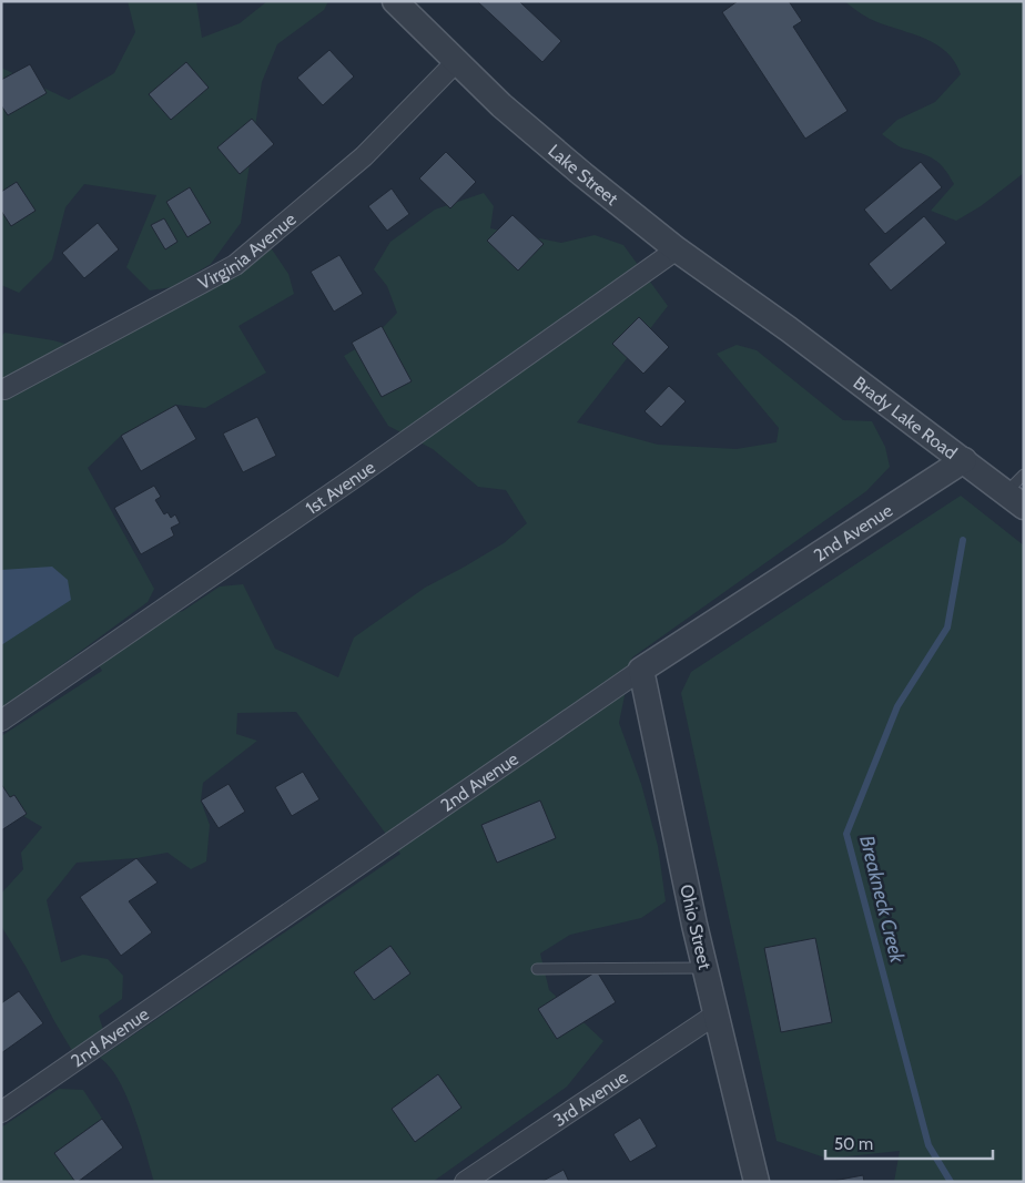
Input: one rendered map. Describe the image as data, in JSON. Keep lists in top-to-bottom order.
{
  "streets": {
    "street": [
      "Lake Street",
      "Virginia Avenue",
      "Brady Lake Road",
      "1st Avenue",
      "2nd Avenue",
      "Ohio Street",
      "3rd Avenue"
    ]
  },
  "crossings": [
    ["Lake Street", "Virginia Avenue"],
    ["Lake Street", "Brady Lake Road"],
    ["Lake Street", "1st Avenue"],
    ["Brady Lake Road", "2nd Avenue"],
    ["2nd Avenue", "Ohio Street"],
    ["Ohio Street", "3rd Avenue"]
  ],
  "water": ["Breakneck Creek"],
  "scale_bar": "50 m"
}
